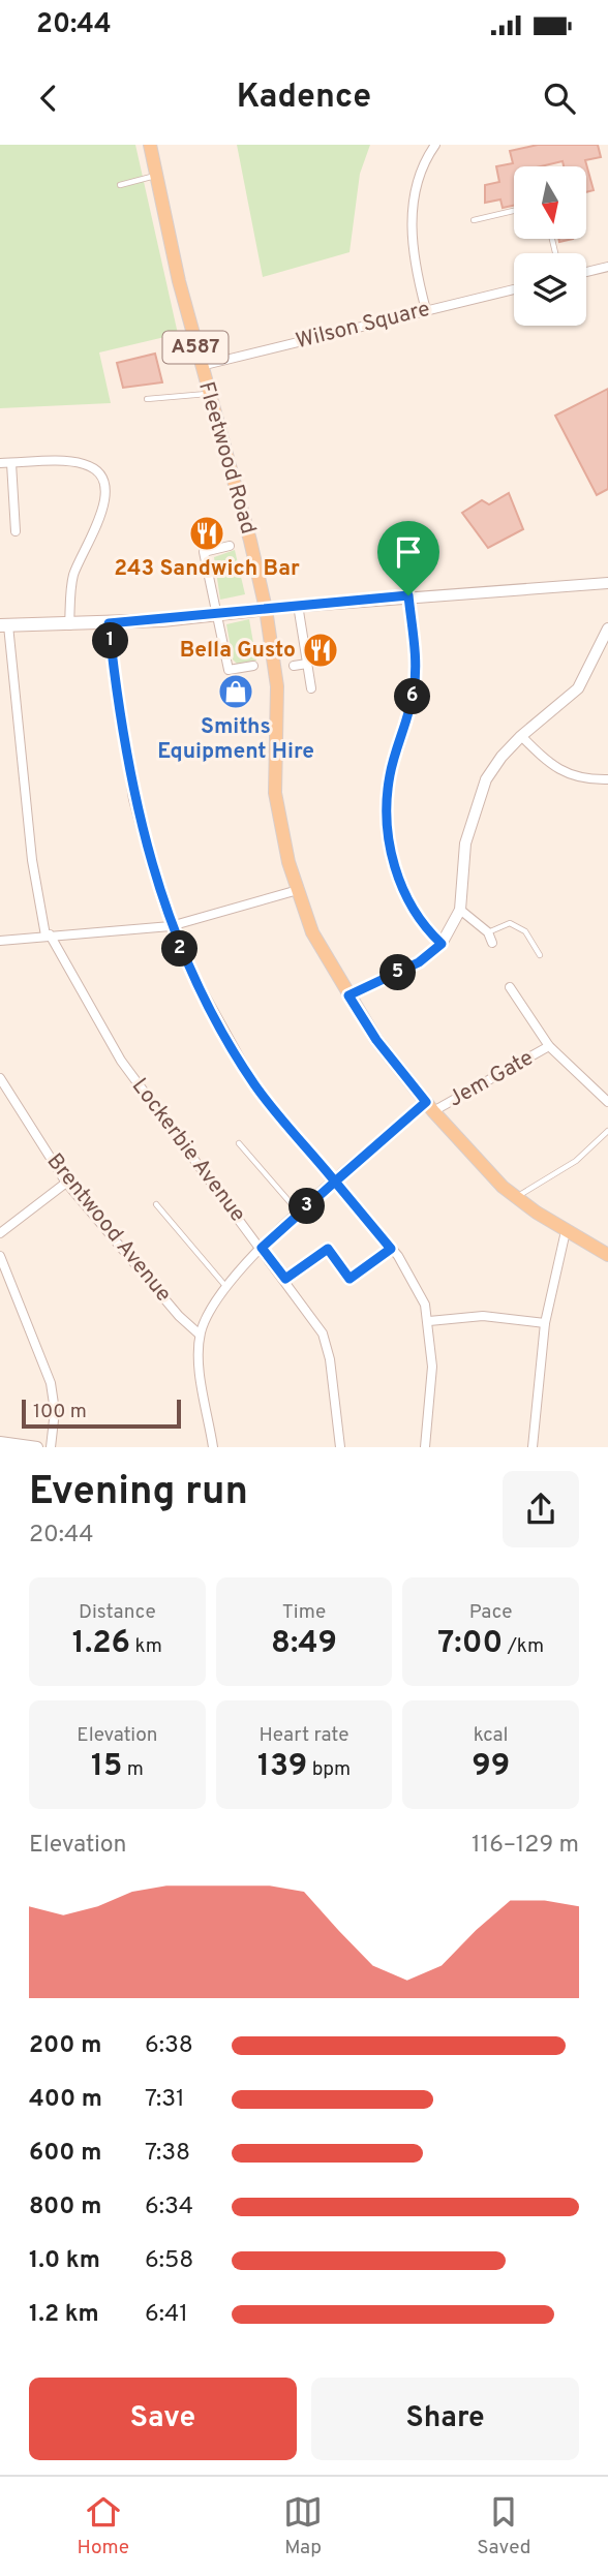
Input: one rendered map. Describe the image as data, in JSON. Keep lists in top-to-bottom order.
{
  "streets": {
    "main road": ["A587", "Fleetwood Road"],
    "street": [
      "Wilson Square",
      "Jem Gate",
      "Lockerbie Avenue",
      "Brentwood Avenue"
    ]
  },
  "crossings": [
    ["Wilson Square", "Fleetwood Road"],
    ["Fleetwood Road", "Jem Gate"],
    ["Jem Gate", "Lockerbie Avenue"],
    ["Jem Gate", "Brentwood Avenue"]
  ],
  "places": {
    "restaurant": ["243 Sandwich Bar", "Bella Gusto"],
    "shop": ["Smiths Equipment Hire"]
  },
  "scale_bar": "100 m",
  "north": "bottom",
  "page": {
    "status": "20:44",
    "header": "Kadence",
    "pins": [
      "1",
      "6",
      "2",
      "5",
      "3"
    ],
    "scale": "100 m",
    "heading": ["Evening run", "20:44"],
    "stats": [
      ["Distance", "1.26 km"],
      ["Time", "8:49"],
      ["Pace", "7:00 /km"],
      ["Elevation", "15 m"],
      ["Heart rate", "139 bpm"],
      ["kcal", "99"]
    ],
    "chart": ["Elevation", "116–129 m"],
    "list": [
      {
        "name": "200 m",
        "note": "6:38"
      },
      {
        "name": "400 m",
        "note": "7:31"
      },
      {
        "name": "600 m",
        "note": "7:38"
      },
      {
        "name": "800 m",
        "note": "6:34"
      },
      {
        "name": "1.0 km",
        "note": "6:58"
      },
      {
        "name": "1.2 km",
        "note": "6:41"
      }
    ],
    "buttons": ["Save", "Share"],
    "tabs": ["Home", "Map", "Saved"]
  }
}
